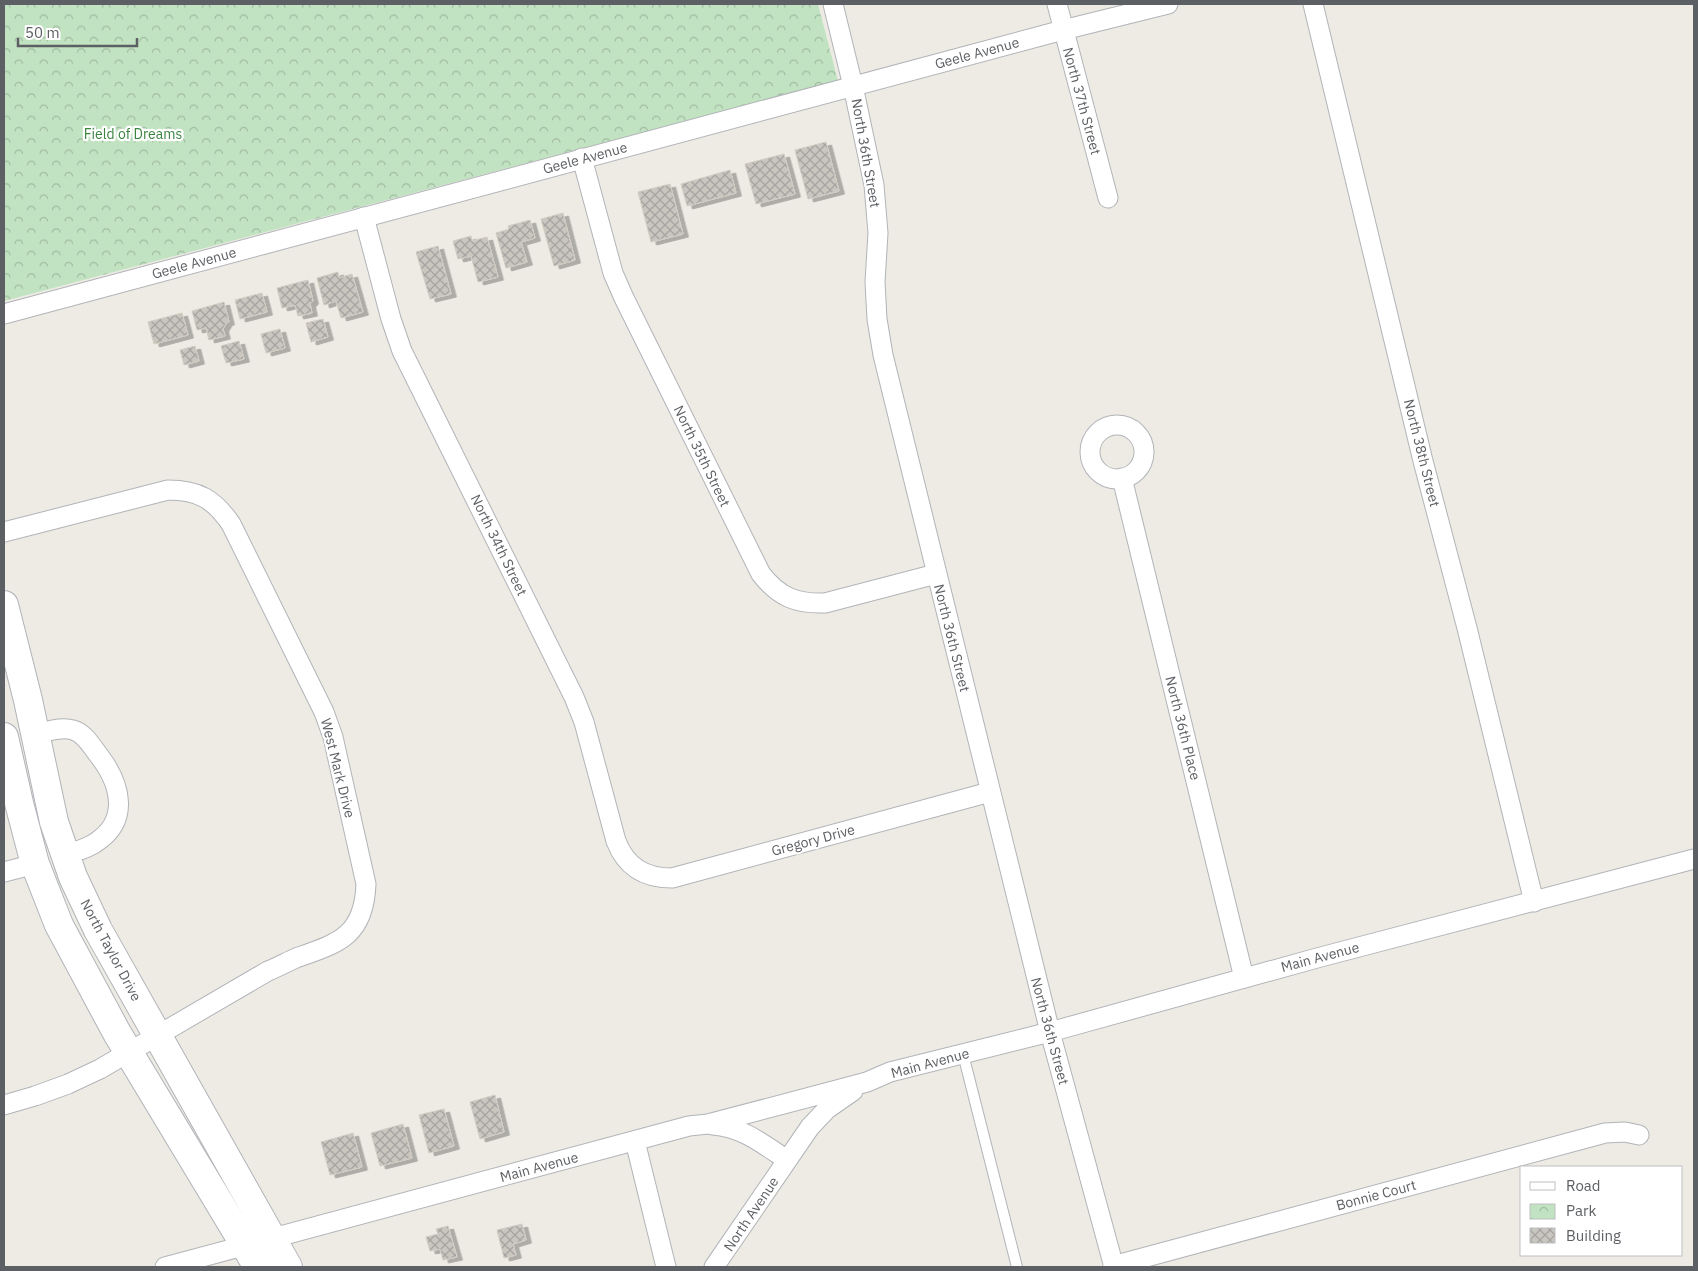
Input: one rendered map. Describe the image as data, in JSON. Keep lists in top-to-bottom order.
{
  "streets": {
    "main road": ["North Taylor Drive"],
    "street": [
      "Geele Avenue",
      "North 37th Street",
      "North 36th Street",
      "North 38th Street",
      "North 35th Street",
      "North 34th Street",
      "North 36th Place",
      "West Mark Drive",
      "Gregory Drive",
      "Main Avenue",
      "Bonnie Court",
      "North Avenue"
    ]
  },
  "crossings": [
    ["Geele Avenue", "North 37th Street"],
    ["Geele Avenue", "North 36th Street"],
    ["Geele Avenue", "North 35th Street"],
    ["Geele Avenue", "North 34th Street"],
    ["North 36th Street", "North 35th Street"],
    ["North 36th Street", "Gregory Drive"],
    ["North 36th Street", "Main Avenue"],
    ["North 36th Street", "Bonnie Court"],
    ["North 38th Street", "Main Avenue"],
    ["North 34th Street", "Gregory Drive"],
    ["North 36th Place", "Main Avenue"],
    ["West Mark Drive", "North Taylor Drive"],
    ["North Taylor Drive", "Main Avenue"],
    ["Main Avenue", "North Avenue"]
  ],
  "parks": ["Field of Dreams"],
  "legend": ["Road", "Park", "Building"],
  "scale_bar": "50 m"
}
